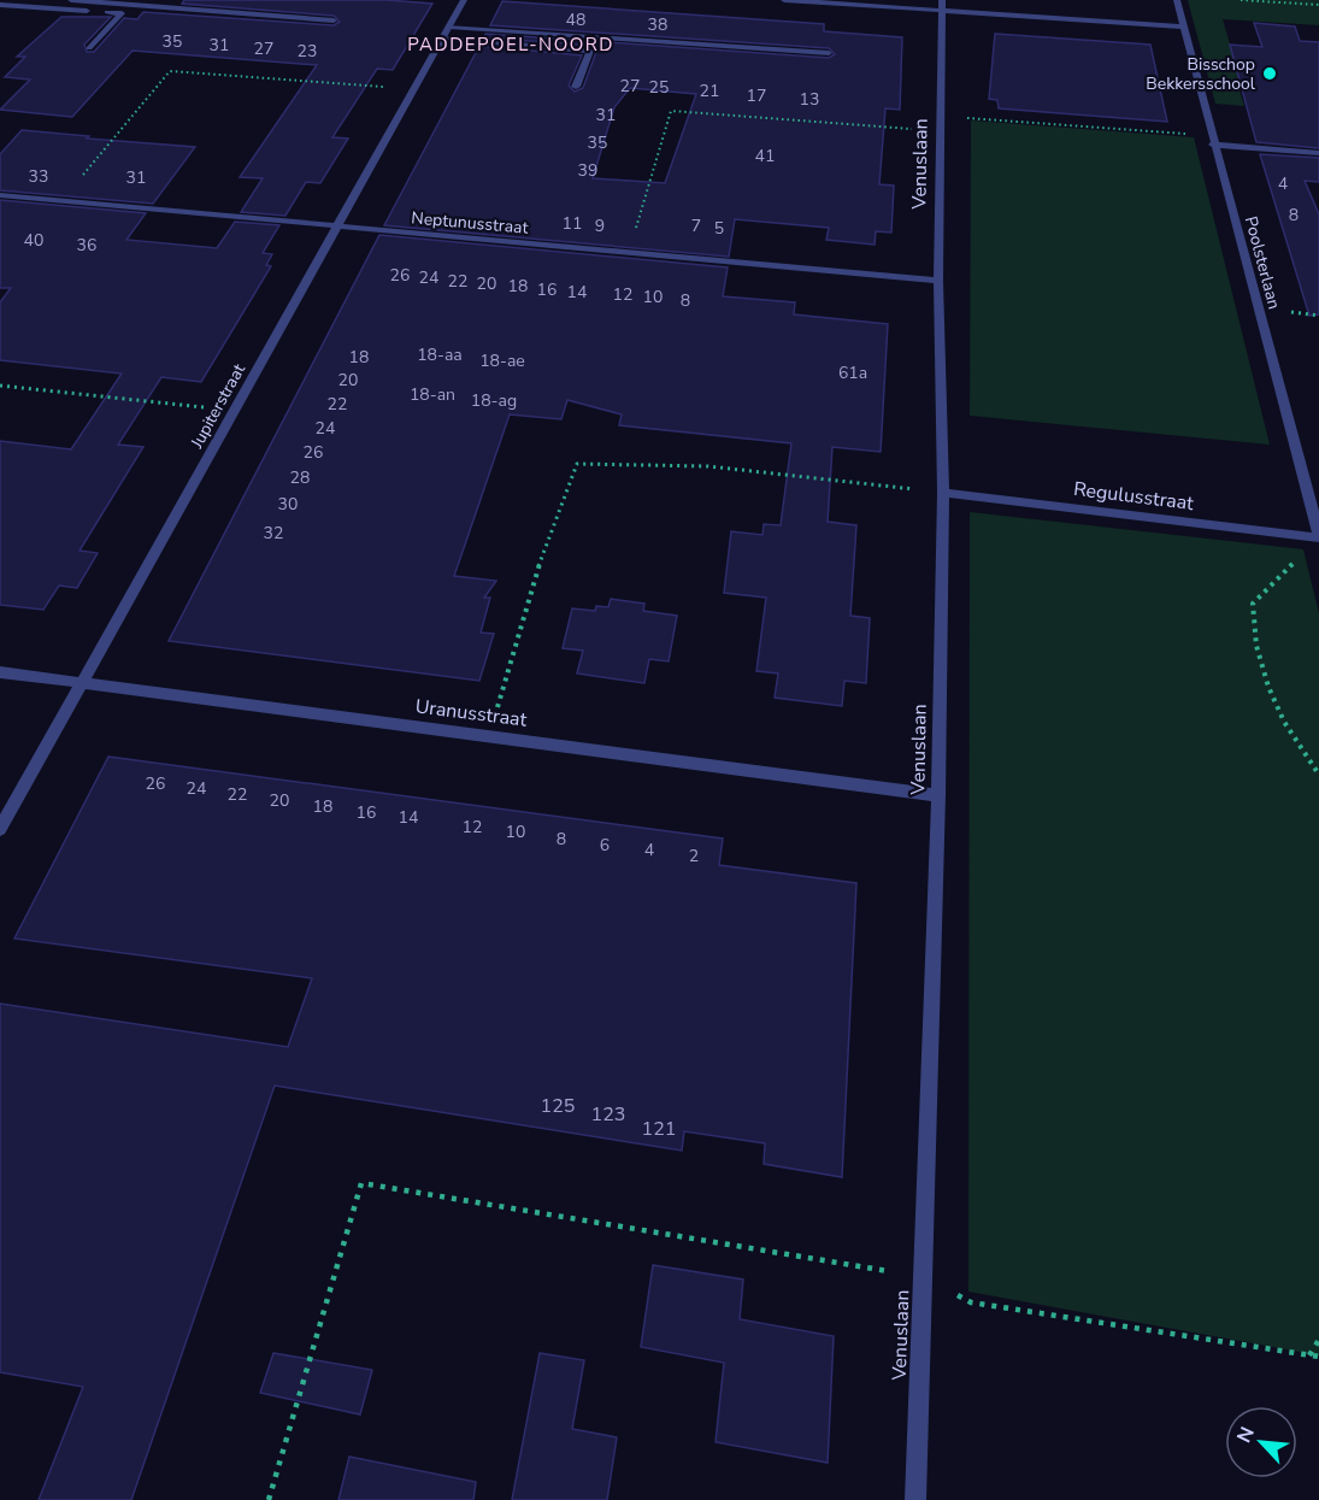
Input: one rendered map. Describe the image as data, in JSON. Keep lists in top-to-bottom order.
{
  "streets": {
    "street": [
      "Venuslaan",
      "Neptunusstraat",
      "Poolsterlaan",
      "Jupiterstraat",
      "Regulusstraat",
      "Uranusstraat"
    ]
  },
  "crossings": [
    ["Venuslaan", "Neptunusstraat"],
    ["Venuslaan", "Regulusstraat"],
    ["Venuslaan", "Uranusstraat"],
    ["Neptunusstraat", "Jupiterstraat"],
    ["Poolsterlaan", "Regulusstraat"],
    ["Jupiterstraat", "Uranusstraat"]
  ],
  "districts": ["PADDEPOEL-NOORD"],
  "places": ["Bisschop Bekkersschool"],
  "house_numbers": [
    "48",
    "38",
    "35",
    "31",
    "27",
    "23",
    "27",
    "25",
    "21",
    "17",
    "13",
    "31",
    "35",
    "41",
    "39",
    "33",
    "31",
    "4",
    "8",
    "11",
    "9",
    "7",
    "5",
    "40",
    "36",
    "26",
    "24",
    "22",
    "20",
    "18",
    "16",
    "14",
    "12",
    "10",
    "8",
    "18-aa",
    "18",
    "18-ae",
    "61a",
    "20",
    "18-an",
    "18-ag",
    "22",
    "24",
    "26",
    "28",
    "30",
    "32",
    "26",
    "24",
    "22",
    "20",
    "18",
    "16",
    "14",
    "12",
    "10",
    "8",
    "6",
    "4",
    "2",
    "125",
    "123",
    "121"
  ],
  "north": "top left"
}
